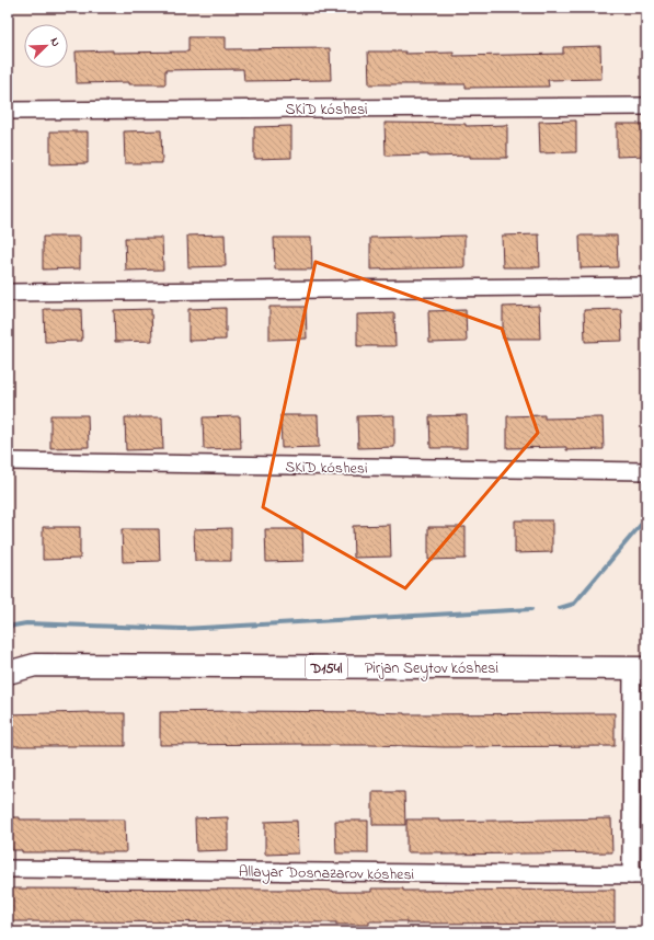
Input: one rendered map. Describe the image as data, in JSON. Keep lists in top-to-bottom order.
{
  "streets": {
    "main road": ["D154l", "Pirjan Seytov kóshesi"],
    "street": ["SKiD kóshesi", "Allayar Dosnazarov kóshesi"]
  },
  "north": "top right"
}
